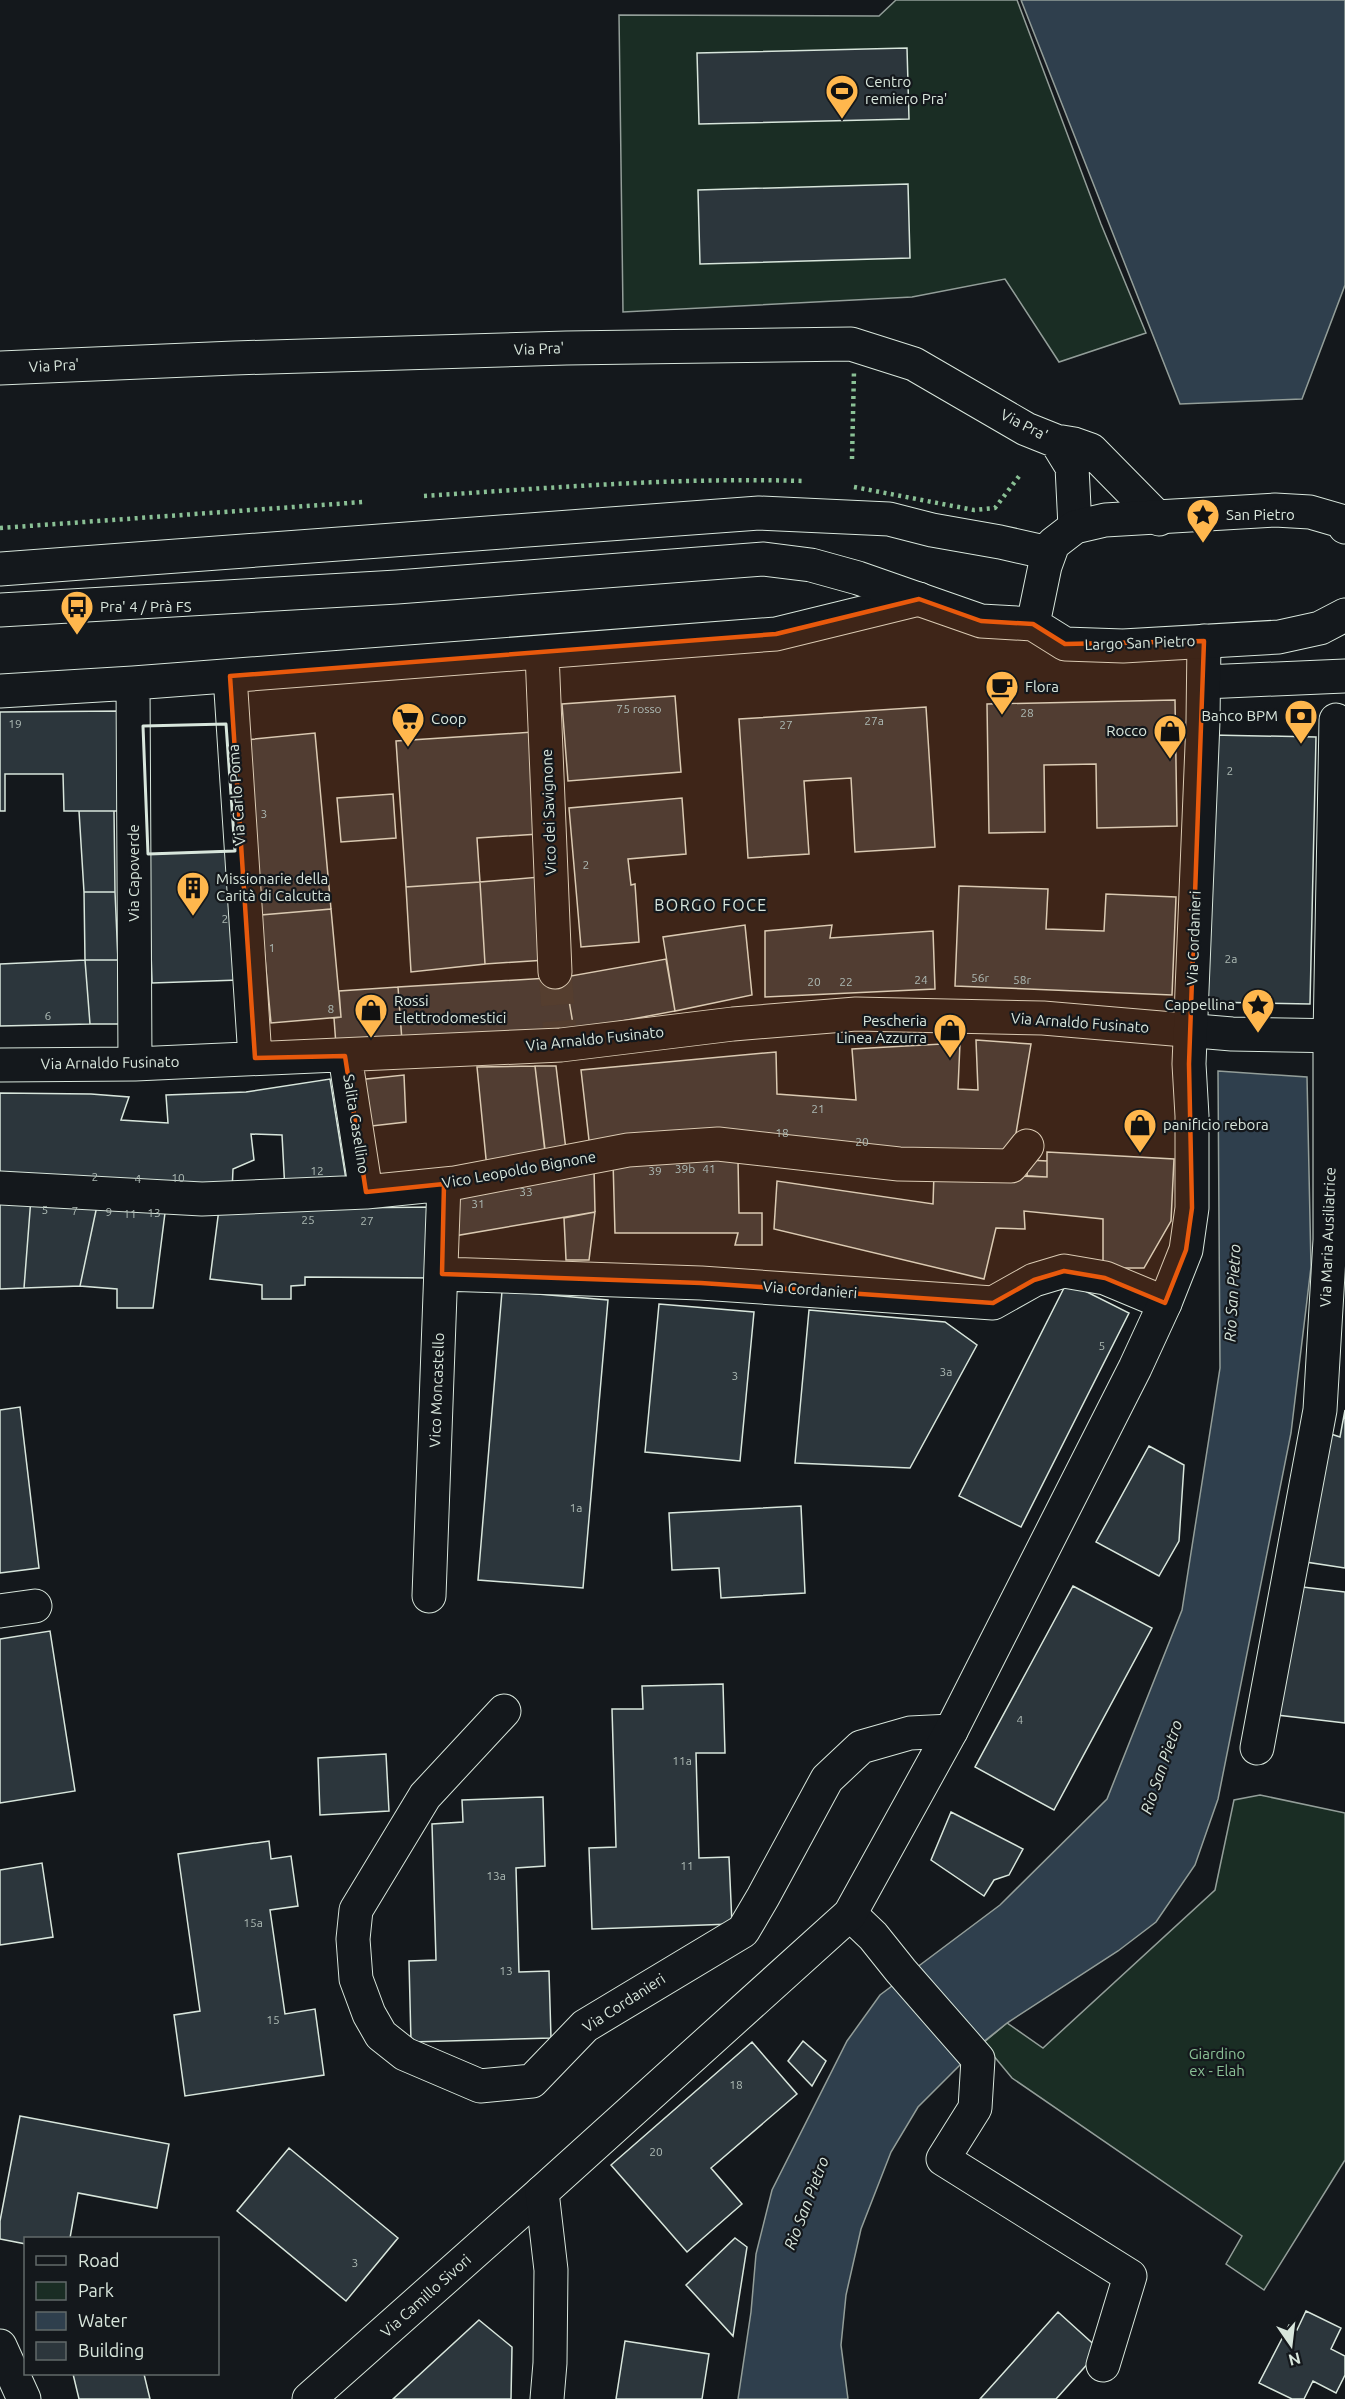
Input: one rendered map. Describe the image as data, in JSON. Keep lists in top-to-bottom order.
{
  "streets": {
    "street": [
      "Via Pra'",
      "Largo San Pietro",
      "Via Carlo Poma",
      "Vico dei Savignone",
      "Via Capoverde",
      "Via Cordanieri",
      "Via Arnaldo Fusinato",
      "Salita Casellino",
      "Vico Leopoldo Bignone",
      "Via Maria Ausiliatrice",
      "Vico Moncastello",
      "Via Camillo Sivori"
    ]
  },
  "crossings": [
    ["Largo San Pietro", "Via Cordanieri"],
    ["Via Carlo Poma", "Via Arnaldo Fusinato"],
    ["Via Capoverde", "Via Arnaldo Fusinato"],
    ["Via Cordanieri", "Via Arnaldo Fusinato"],
    ["Via Cordanieri", "Vico Moncastello"],
    ["Via Cordanieri", "Via Camillo Sivori"],
    ["Via Arnaldo Fusinato", "Salita Casellino"],
    ["Via Arnaldo Fusinato", "Via Maria Ausiliatrice"],
    ["Salita Casellino", "Vico Leopoldo Bignone"],
    ["Vico Leopoldo Bignone", "Vico Moncastello"]
  ],
  "districts": ["BORGO FOCE"],
  "water": ["Rio San Pietro"],
  "parks": ["Giardino ex - Elah"],
  "places": {
    "sports": ["Centro remiero Pra'"],
    "place": ["San Pietro", "Cappellina"],
    "bus stop": ["Pra' 4 / Prà FS"],
    "cafe": ["Flora"],
    "bank": ["Banco BPM"],
    "supermarket": ["Coop"],
    "shop": [
      "Rocco",
      "Rossi Elettrodomestici",
      "Pescheria Linea Azzurra",
      "panificio rebora"
    ],
    "building": ["Missionarie della Carità di Calcutta"]
  },
  "house_numbers": [
    "75 rosso",
    "28",
    "27a",
    "19",
    "27",
    "2",
    "3",
    "2",
    "2",
    "1",
    "2a",
    "56r",
    "24",
    "58r",
    "20",
    "22",
    "8",
    "6",
    "21",
    "18",
    "20",
    "39b",
    "41",
    "12",
    "39",
    "2",
    "10",
    "4",
    "33",
    "31",
    "5",
    "7",
    "9",
    "13",
    "11",
    "25",
    "27",
    "5",
    "3a",
    "3",
    "1a",
    "4",
    "11a",
    "11",
    "13a",
    "15a",
    "13",
    "15",
    "18",
    "20",
    "3"
  ],
  "legend": [
    "Road",
    "Park",
    "Water",
    "Building"
  ],
  "north": "bottom"
}
